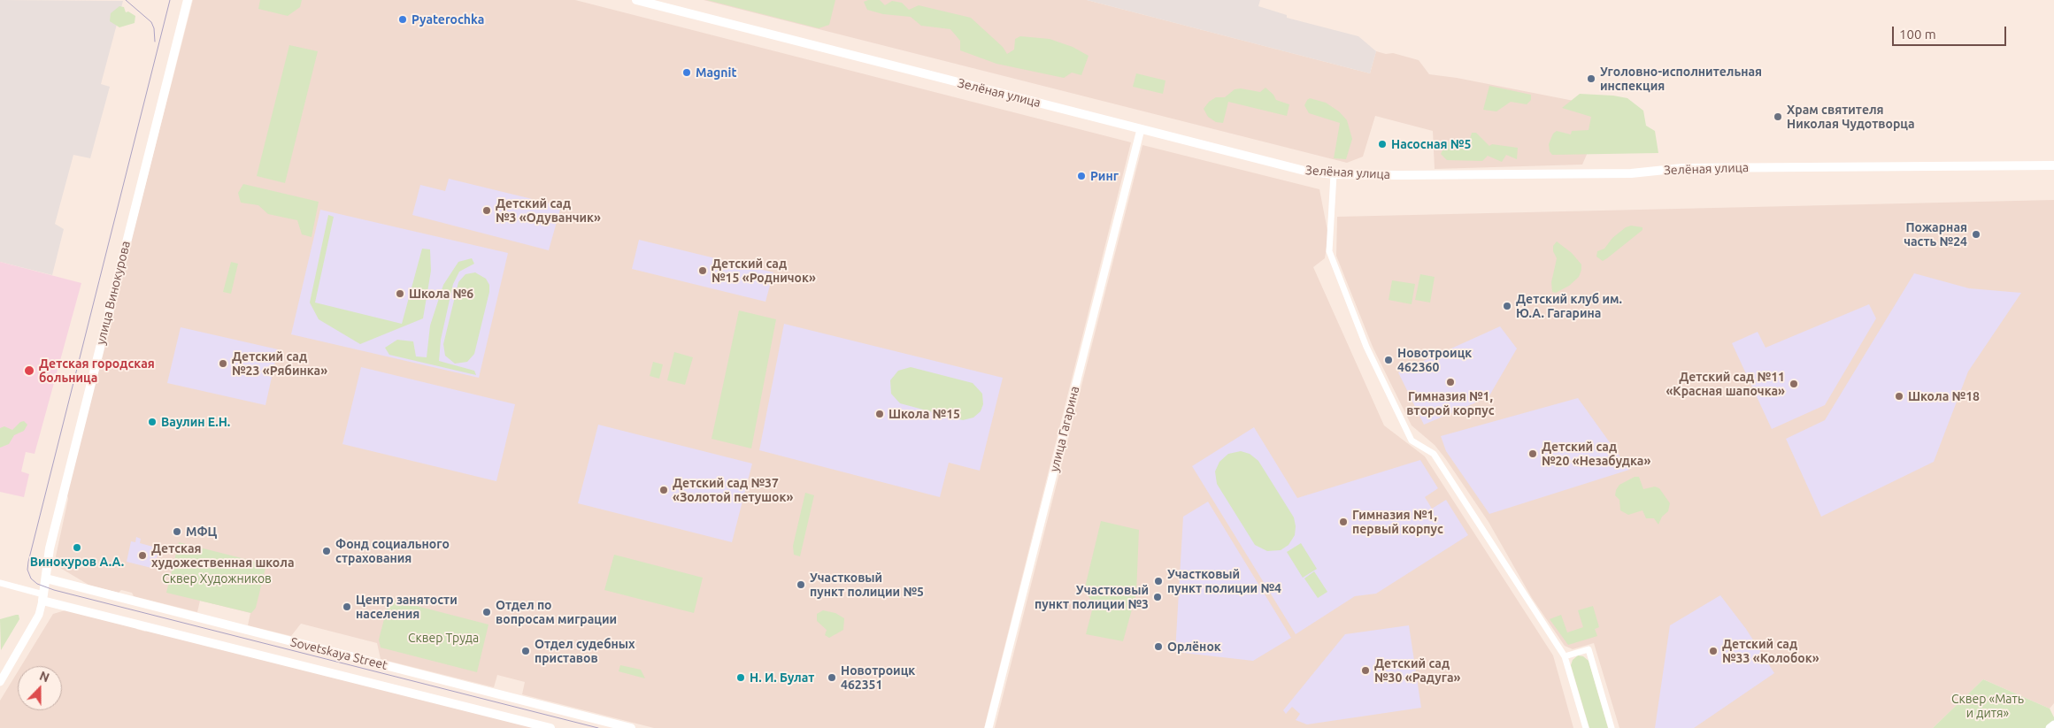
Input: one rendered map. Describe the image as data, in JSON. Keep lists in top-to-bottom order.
{
  "streets": {
    "main road": ["Зелёная улица", "улица Винокурова", "Sovetskaya Street"],
    "street": ["улица Гагарина"]
  },
  "crossings": [
    ["Зелёная улица", "улица Гагарина"],
    ["улица Винокурова", "Sovetskaya Street"]
  ],
  "parks": ["Сквер Художников", "Сквер Труда", "Сквер «Мать и дитя»"],
  "places": [
    "Pyaterochka",
    "Magnit",
    "Уголовно-исполнительная инспекция",
    "Храм святителя Николая Чудотворца",
    "Насосная №5",
    "Ринг",
    "Детский сад №3 «Одуванчик»",
    "Пожарная часть №24",
    "Детский сад №15 «Родничок»",
    "Школа №6",
    "Детский клуб им. Ю.А. Гагарина",
    "Новотроицк 462360",
    "Детский сад №23 «Рябинка»",
    "Детская городская больница",
    "Гимназия №1, второй корпус",
    "Детский сад №11 «Красная шапочка»",
    "Школа №18",
    "Школа №15",
    "Ваулин Е.Н.",
    "Детский сад №20 «Незабудка»",
    "Детский сад №37 «Золотой петушок»",
    "Гимназия №1, первый корпус",
    "МФЦ",
    "Винокуров А.А.",
    "Фонд социального страхования",
    "Детская художественная школа",
    "Участковый пункт полиции №4",
    "Участковый пункт полиции №5",
    "Участковый пункт полиции №3",
    "Центр занятости населения",
    "Отдел по вопросам миграции",
    "Орлёнок",
    "Отдел судебных приставов",
    "Детский сад №33 «Колобок»",
    "Детский сад №30 «Радуга»",
    "Н. И. Булат",
    "Новотроицк 462351"
  ],
  "scale_bar": "100 m",
  "north": "top"
}
